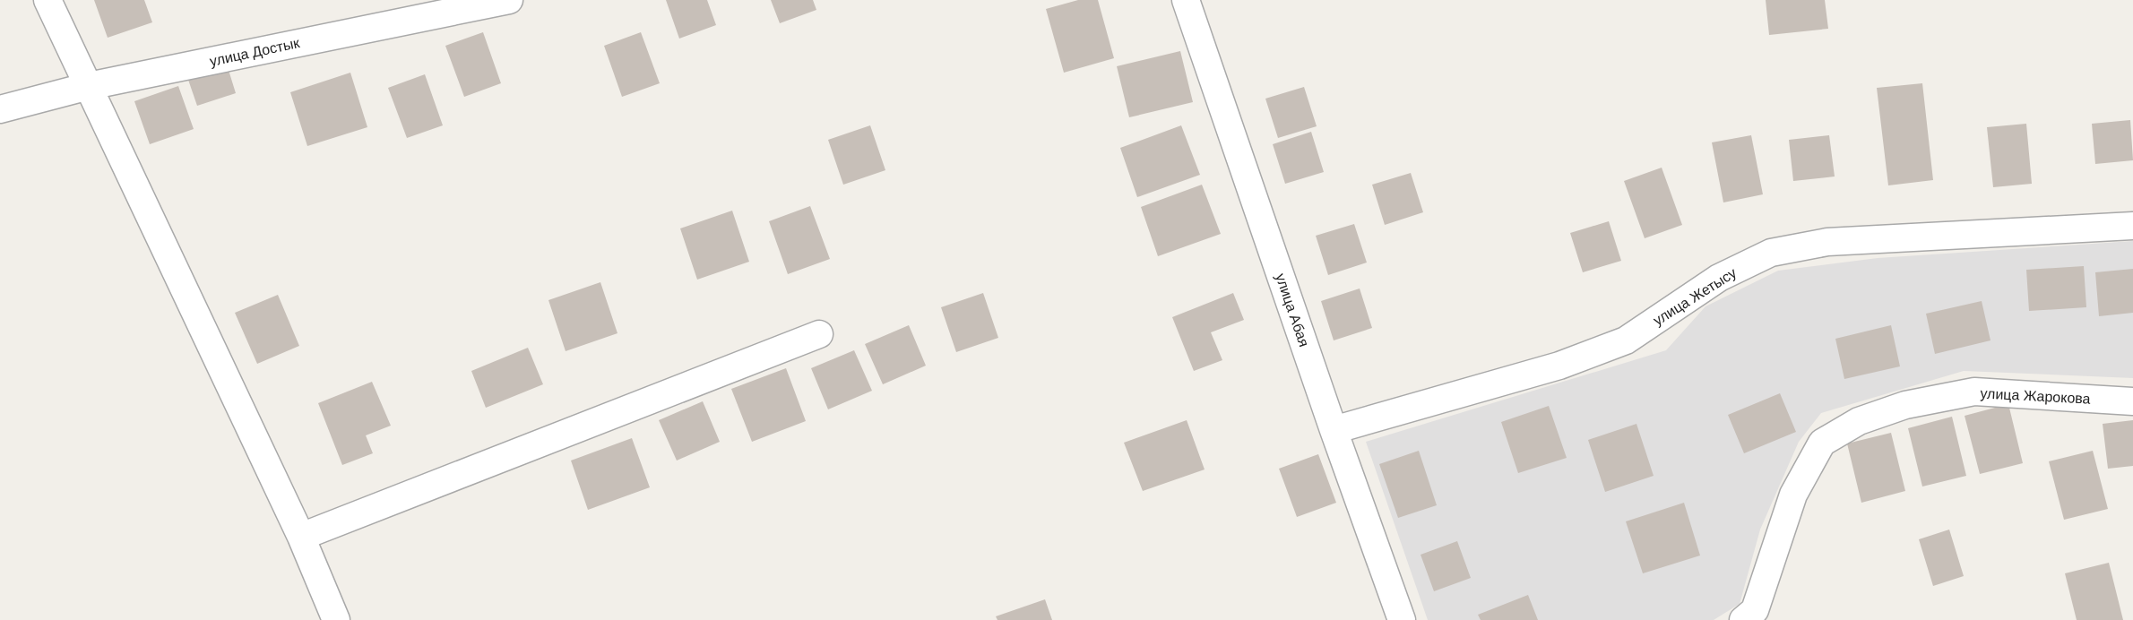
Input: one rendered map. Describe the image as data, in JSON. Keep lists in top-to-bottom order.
{
  "streets": {
    "street": [
      "улица Достык",
      "улица Жетысу",
      "улица Абая",
      "улица Жарокова"
    ]
  },
  "crossings": [
    ["улица Жетысу", "улица Абая"]
  ]
}
